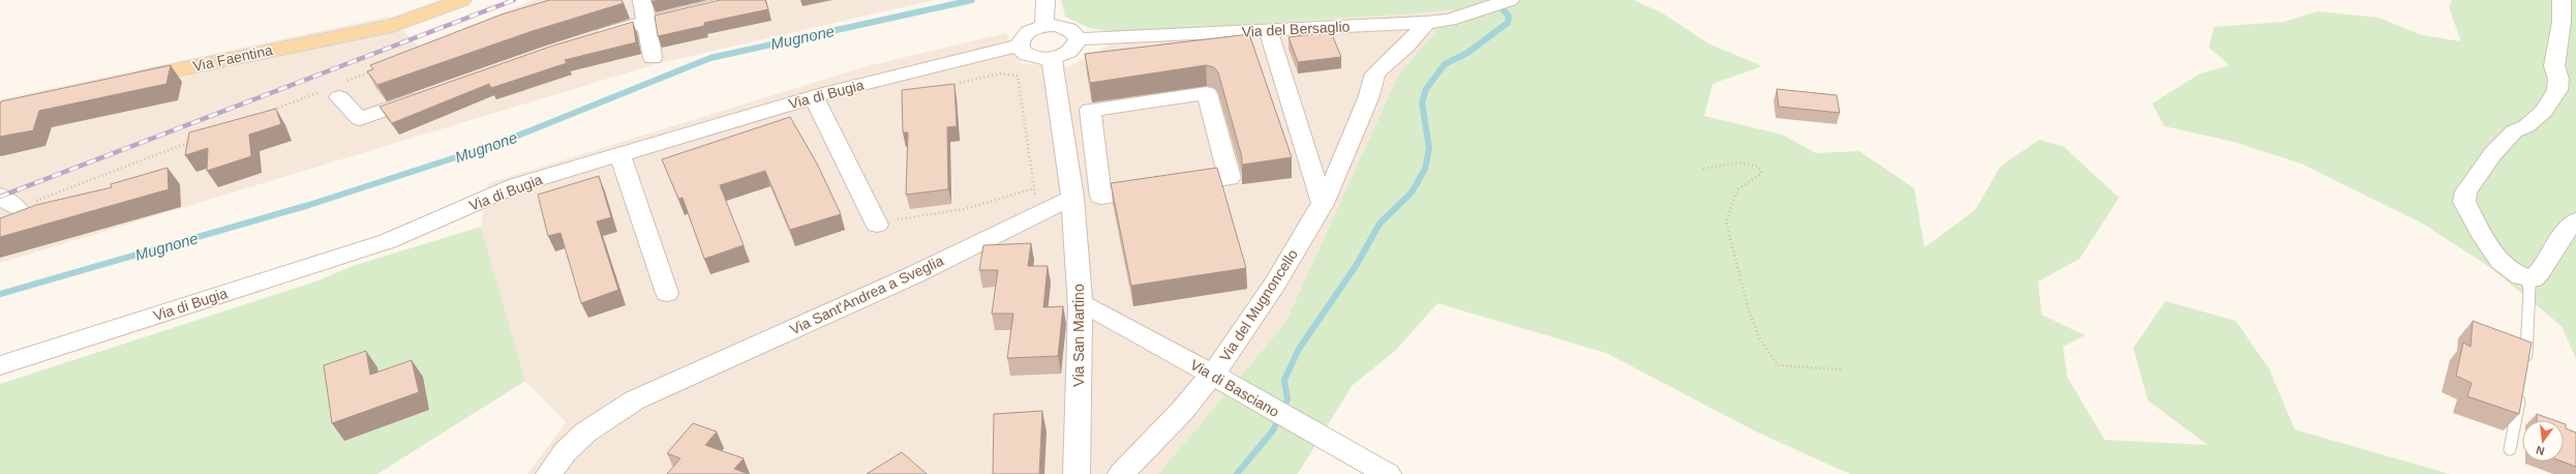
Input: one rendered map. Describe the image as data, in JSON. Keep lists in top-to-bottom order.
{
  "streets": {
    "main road": ["Via Faentina"],
    "street": [
      "Via del Bersaglio",
      "Via di Bugia",
      "Via Sant'Andrea a Sveglia",
      "Via del Mugnoncello",
      "Via San Martino",
      "Via di Basciano"
    ]
  },
  "crossings": [
    ["Via del Bersaglio", "Via del Mugnoncello"],
    ["Via Sant'Andrea a Sveglia", "Via San Martino"],
    ["Via del Mugnoncello", "Via di Basciano"],
    ["Via San Martino", "Via di Basciano"]
  ],
  "water": ["Mugnone"],
  "north": "bottom"
}
